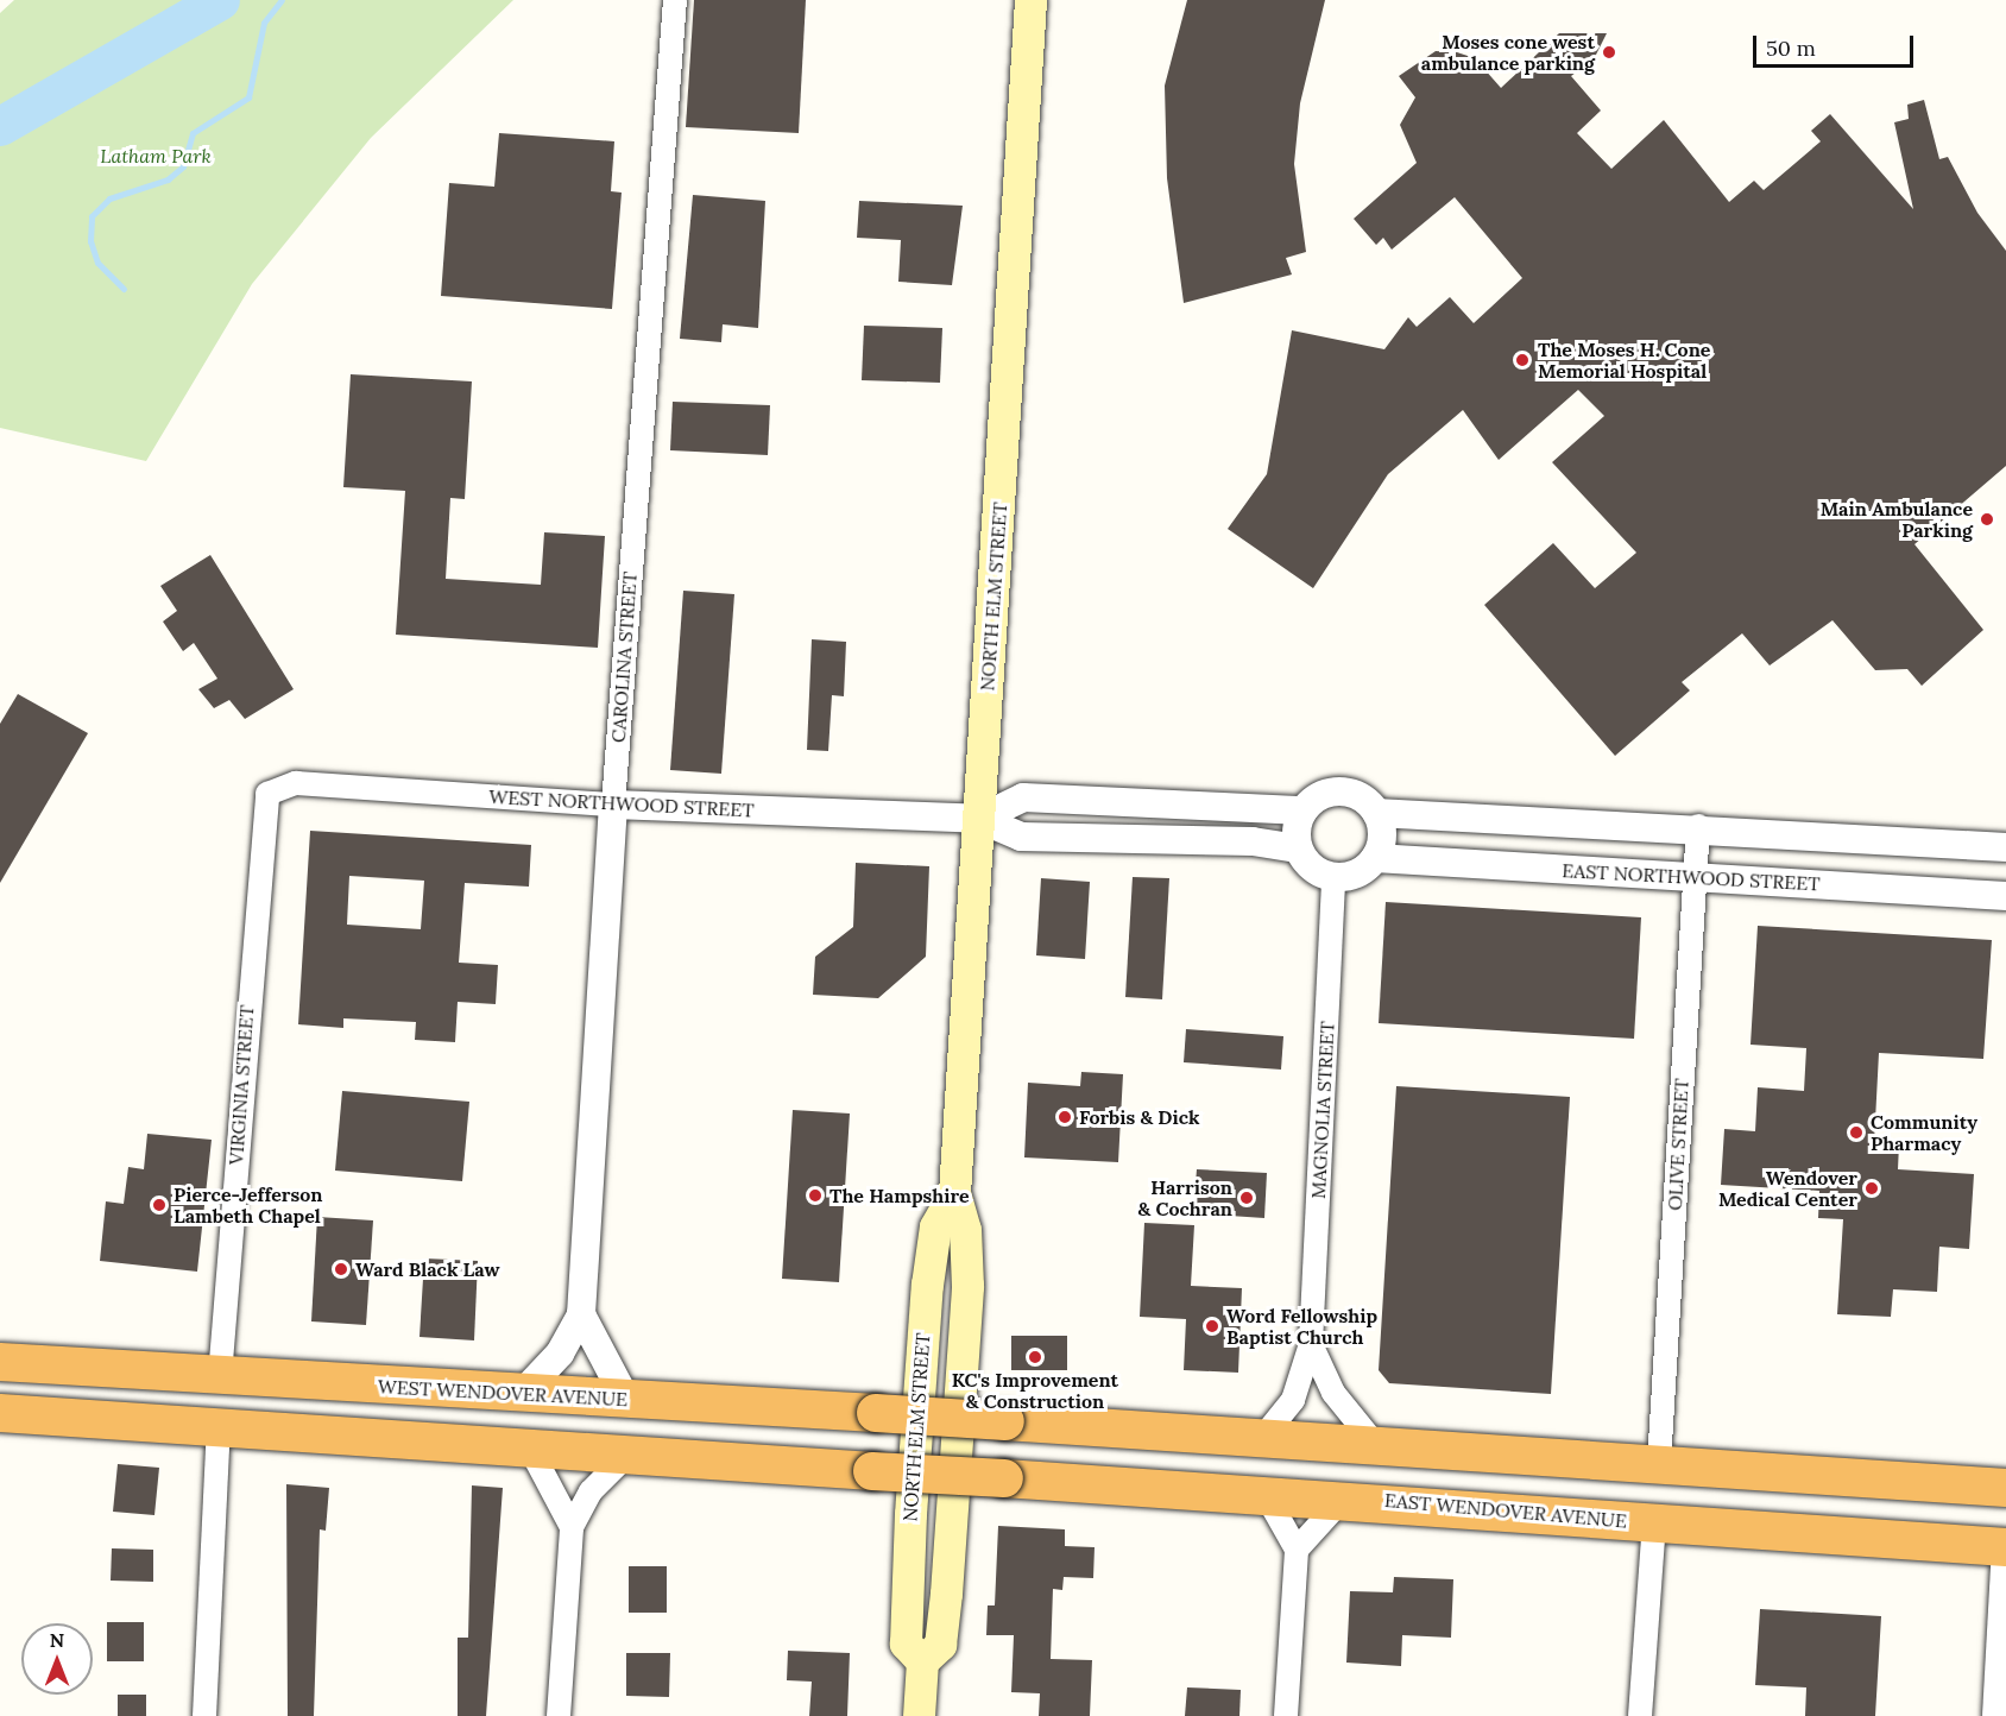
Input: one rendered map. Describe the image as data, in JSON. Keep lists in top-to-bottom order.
{
  "streets": {
    "highway": ["WEST WENDOVER AVENUE", "EAST WENDOVER AVENUE"],
    "main road": ["NORTH ELM STREET"],
    "street": [
      "CAROLINA STREET",
      "WEST NORTHWOOD STREET",
      "EAST NORTHWOOD STREET",
      "VIRGINIA STREET",
      "MAGNOLIA STREET",
      "OLIVE STREET"
    ]
  },
  "crossings": [
    ["NORTH ELM STREET", "WEST NORTHWOOD STREET"],
    ["CAROLINA STREET", "WEST NORTHWOOD STREET"],
    ["CAROLINA STREET", "WEST WENDOVER AVENUE"],
    ["WEST NORTHWOOD STREET", "VIRGINIA STREET"],
    ["EAST NORTHWOOD STREET", "MAGNOLIA STREET"],
    ["EAST NORTHWOOD STREET", "OLIVE STREET"],
    ["VIRGINIA STREET", "WEST WENDOVER AVENUE"],
    ["MAGNOLIA STREET", "WEST WENDOVER AVENUE"]
  ],
  "parks": ["Latham Park"],
  "places": [
    "Moses cone west ambulance parking",
    "The Moses H. Cone Memorial Hospital",
    "Main Ambulance Parking",
    "Forbis & Dick",
    "Community Pharmacy",
    "Wendover Medical Center",
    "The Hampshire",
    "Harrison & Cochran",
    "Pierce-Jefferson Lambeth Chapel",
    "Ward Black Law",
    "Word Fellowship Baptist Church",
    "KC's Improvement & Construction"
  ],
  "scale_bar": "50 m",
  "north": "top"
}
